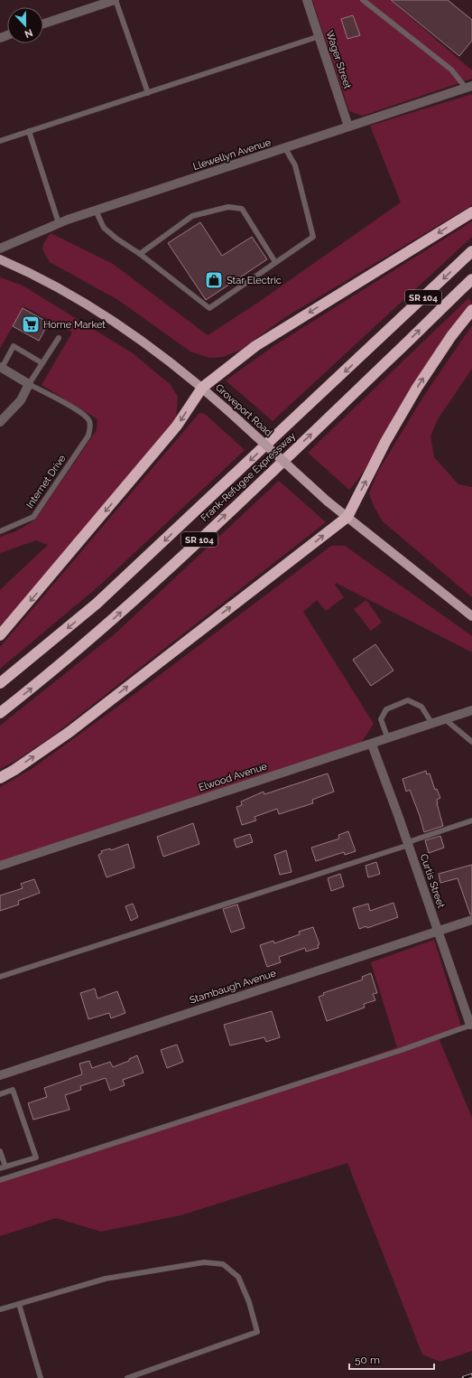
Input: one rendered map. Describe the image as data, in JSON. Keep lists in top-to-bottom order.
{
  "streets": {
    "highway": ["SR 104", "Frank-Refugee Expressway"],
    "main road": ["Groveport Road"],
    "street": [
      "Wager Street",
      "Llewellyn Avenue",
      "Elwood Avenue",
      "Curtis Street",
      "Stambaugh Avenue"
    ],
    "lane": ["Internet Drive"]
  },
  "crossings": [
    ["Wager Street", "Llewellyn Avenue"],
    ["Elwood Avenue", "Curtis Street"],
    ["Curtis Street", "Stambaugh Avenue"]
  ],
  "places": {
    "shop": ["Star Electric"],
    "supermarket": ["Home Market"]
  },
  "scale_bar": "50 m",
  "north": "bottom"
}
